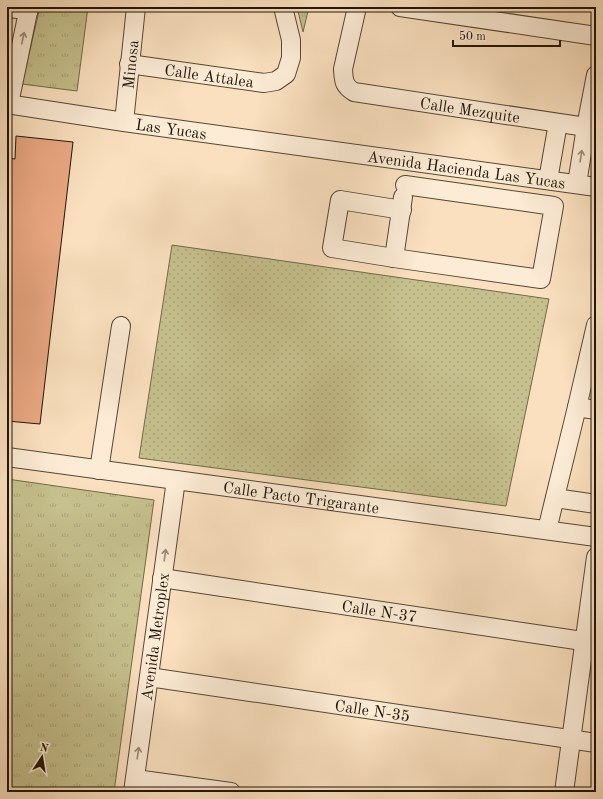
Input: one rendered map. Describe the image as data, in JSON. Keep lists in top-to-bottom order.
{
  "streets": {
    "street": [
      "Minosa",
      "Calle Attalea",
      "Calle Mezquite",
      "Las Yucas",
      "Avenida Hacienda Las Yucas",
      "Calle Pacto Trigarante",
      "Calle N-37",
      "Avenida Metroplex",
      "Calle N-35"
    ]
  },
  "crossings": [
    ["Minosa", "Calle Attalea"],
    ["Minosa", "Las Yucas"],
    ["Las Yucas", "Avenida Hacienda Las Yucas"],
    ["Calle Pacto Trigarante", "Avenida Metroplex"],
    ["Calle N-37", "Avenida Metroplex"],
    ["Avenida Metroplex", "Calle N-35"]
  ],
  "one_way": ["Avenida Metroplex"],
  "scale_bar": "50 m",
  "north": "top"
}
